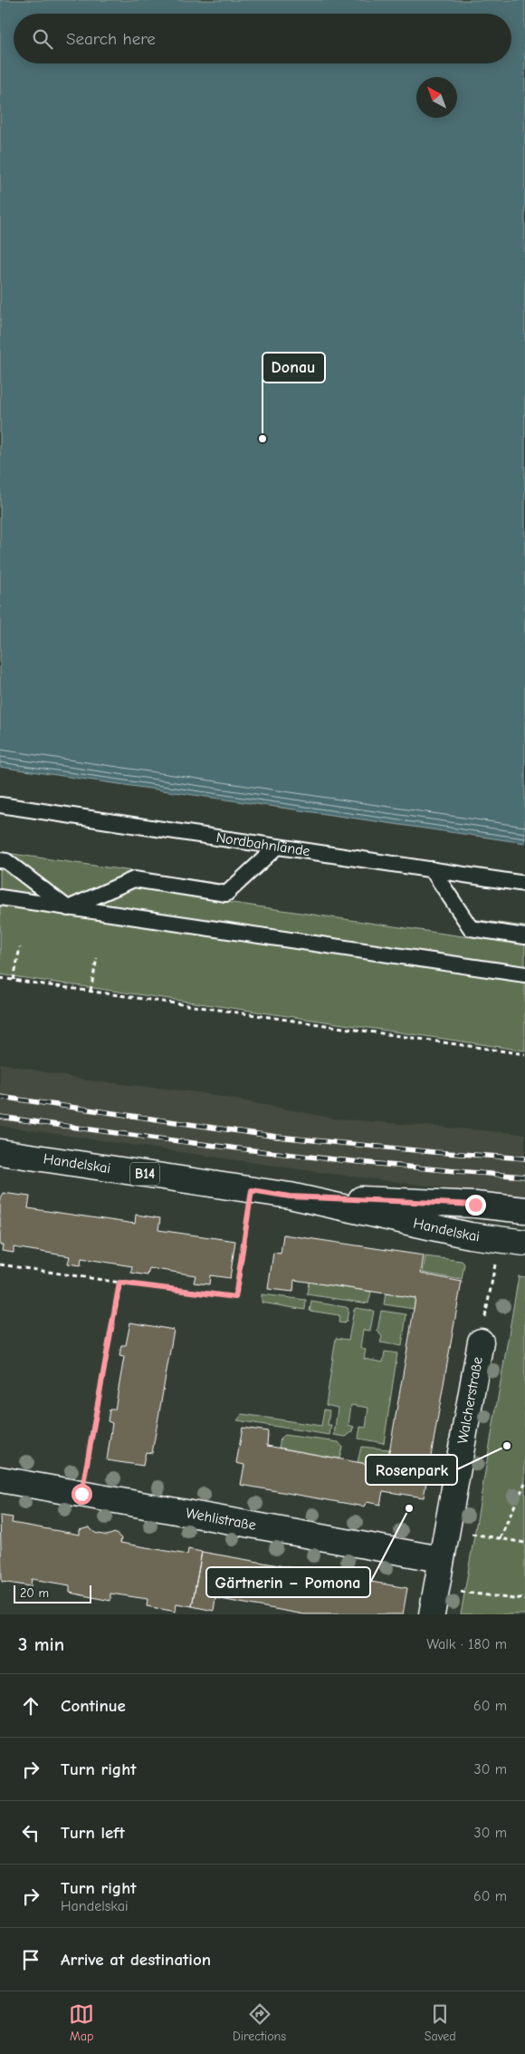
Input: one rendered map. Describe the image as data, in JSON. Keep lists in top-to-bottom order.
{
  "streets": {
    "main road": [
      "Handelskai",
      "B14",
      "Walcherstraße",
      "Wehlistraße"
    ],
    "lane": ["Nordbahnlände"]
  },
  "crossings": [
    ["Handelskai", "Walcherstraße"],
    ["Walcherstraße", "Wehlistraße"]
  ],
  "places": ["Donau", "Rosenpark", "Gärtnerin – Pomona"],
  "scale_bar": "20 m",
  "north": "top left",
  "page": {
    "search": "Search here",
    "scale": "20 m",
    "heading": ["3 min", "Walk · 180 m"],
    "list": [
      ["Continue", "60 m"],
      ["Turn right", "30 m"],
      ["Turn left", "30 m"],
      ["Turn right", "Handelskai", "60 m"],
      "Arrive at destination"
    ],
    "nav": ["Map", "Directions", "Saved"]
  }
}
